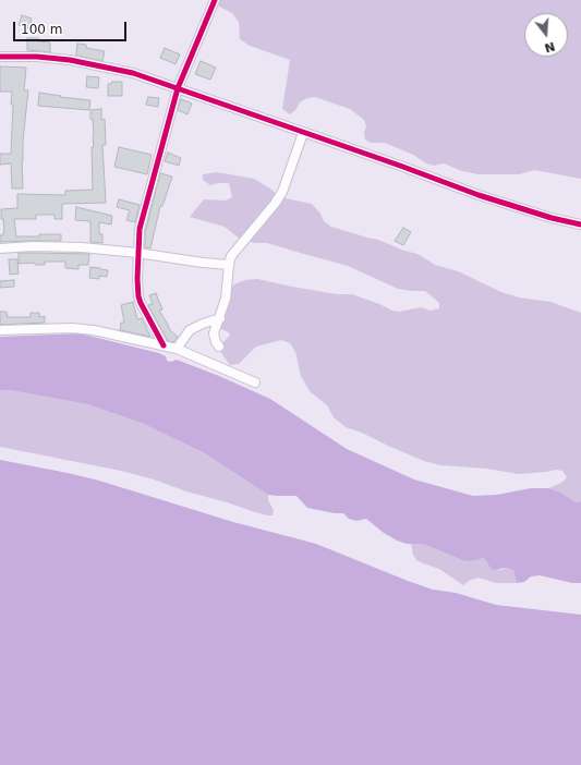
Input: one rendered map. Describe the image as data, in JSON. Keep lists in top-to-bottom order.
{
  "scale_bar": "100 m",
  "north": "bottom"
}
